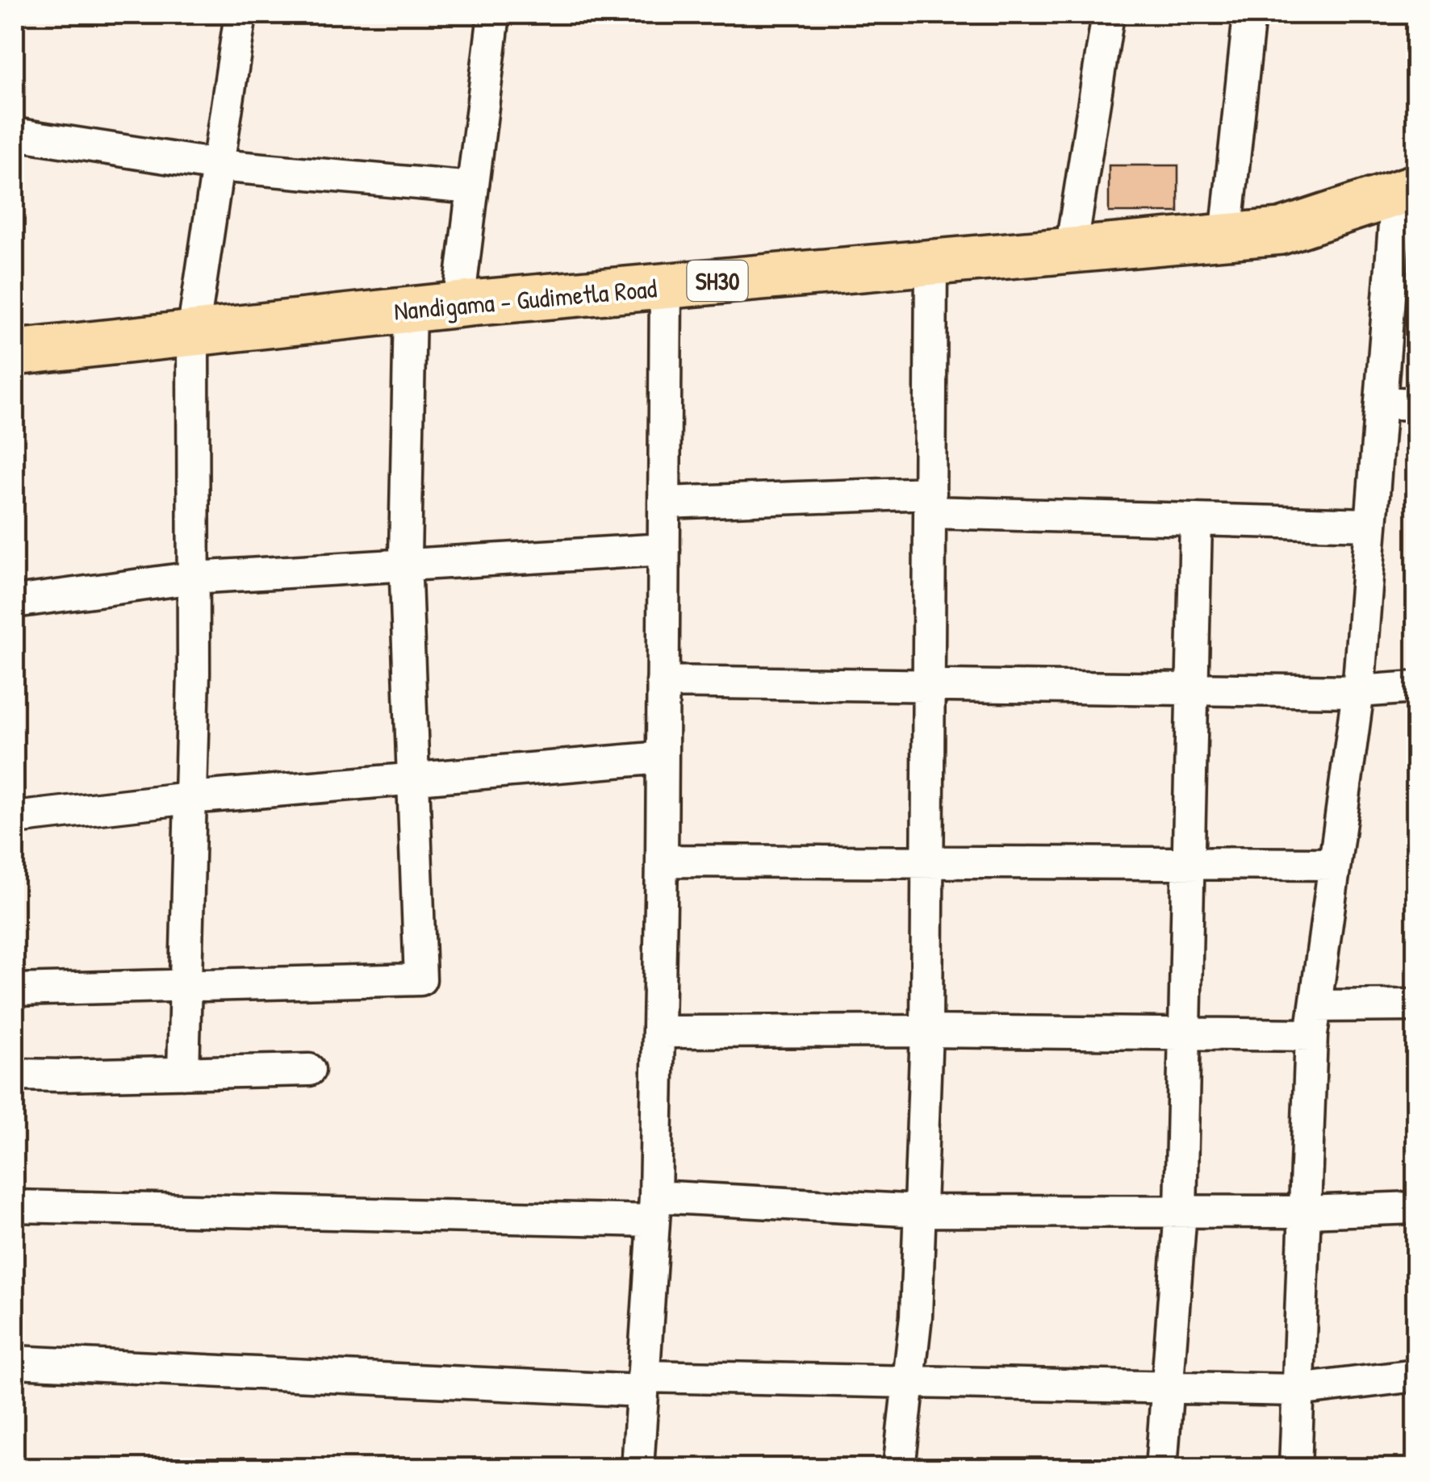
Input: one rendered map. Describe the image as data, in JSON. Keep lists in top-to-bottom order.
{
  "streets": {
    "main road": ["SH30", "Nandigama - Gudimetla Road"]
  }
}
